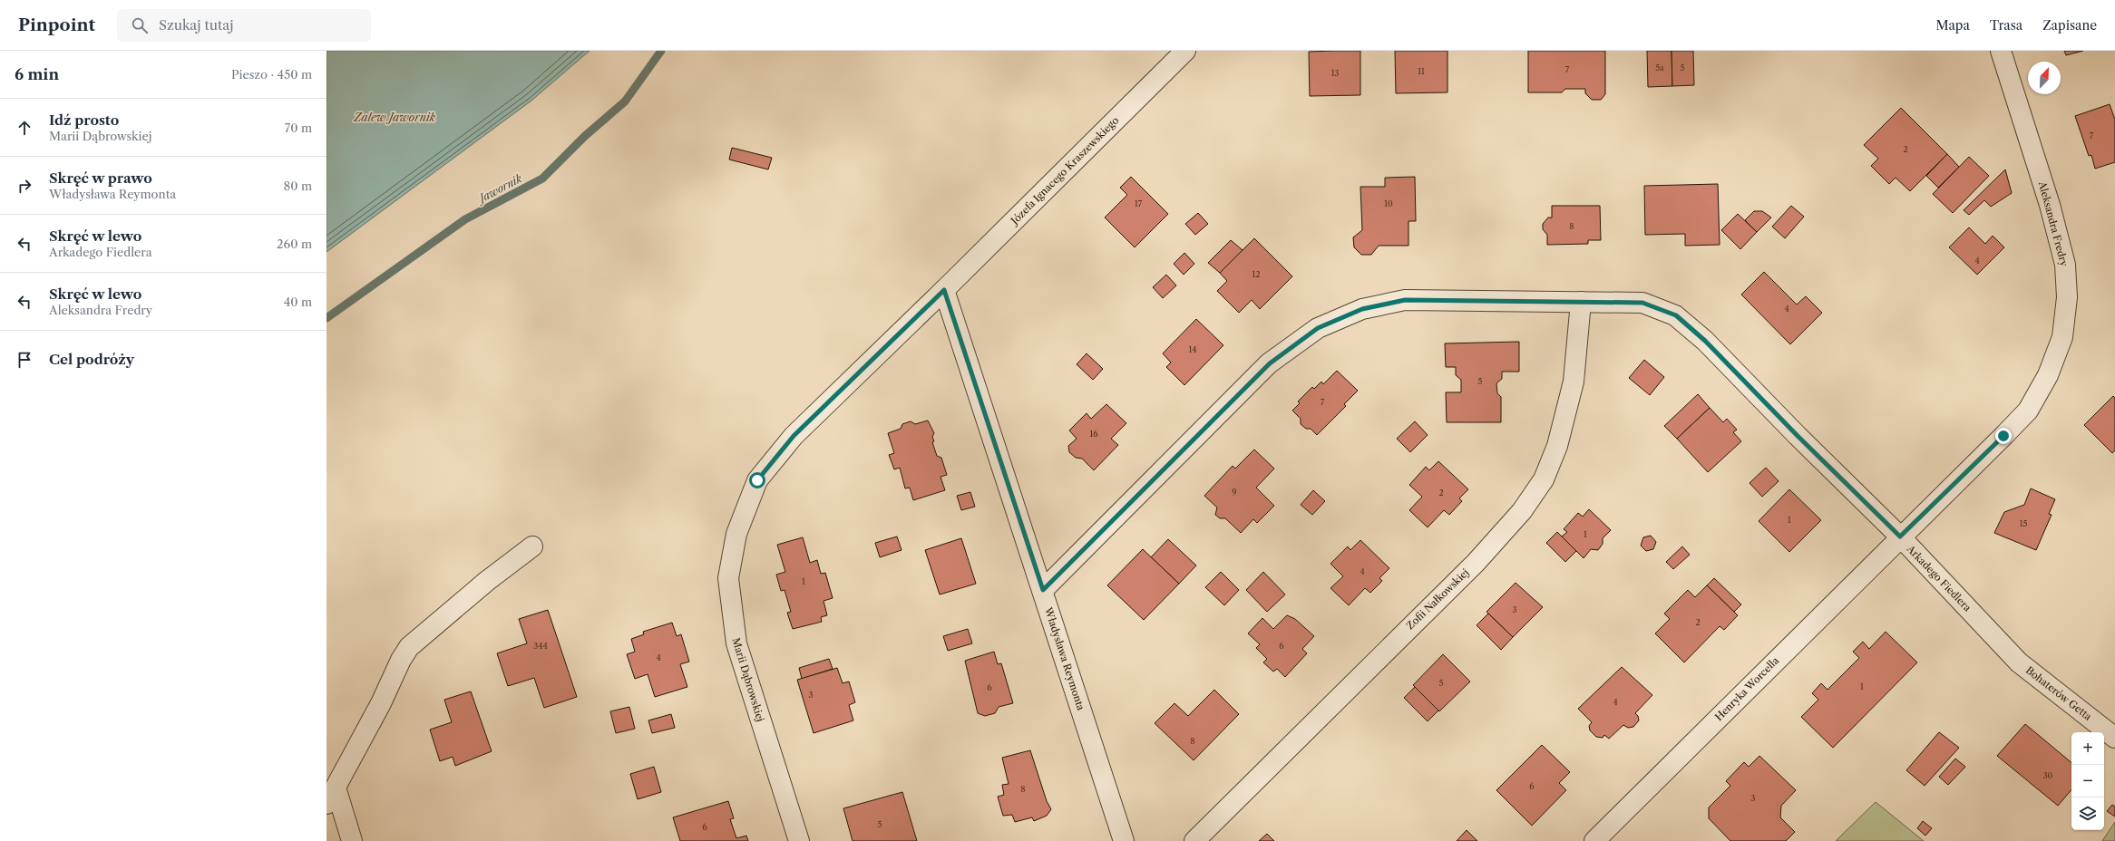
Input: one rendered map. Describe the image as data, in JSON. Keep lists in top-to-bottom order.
{
  "streets": {
    "street": [
      "Józefa Ignacego Kraszewskiego",
      "Aleksandra Fredry",
      "Arkadego Fiedlera",
      "Zofii Nałkowskiej",
      "Władysława Reymonta",
      "Marii Dąbrowskiej",
      "Henryka Worcella",
      "Bohaterów Getta"
    ]
  },
  "crossings": [
    ["Józefa Ignacego Kraszewskiego", "Władysława Reymonta"],
    ["Józefa Ignacego Kraszewskiego", "Marii Dąbrowskiej"],
    ["Aleksandra Fredry", "Arkadego Fiedlera"],
    ["Aleksandra Fredry", "Henryka Worcella"],
    ["Arkadego Fiedlera", "Zofii Nałkowskiej"],
    ["Arkadego Fiedlera", "Władysława Reymonta"],
    ["Arkadego Fiedlera", "Henryka Worcella"],
    ["Arkadego Fiedlera", "Bohaterów Getta"],
    ["Władysława Reymonta", "Marii Dąbrowskiej"]
  ],
  "water": ["Zalew Jawornik", "Jawornik"],
  "house_numbers": [
    "5a",
    "5",
    "7",
    "11",
    "13",
    "7",
    "2",
    "17",
    "10",
    "8",
    "4",
    "12",
    "4",
    "14",
    "5",
    "7",
    "16",
    "9",
    "2",
    "1",
    "15",
    "1",
    "4",
    "1",
    "3",
    "2",
    "344",
    "6",
    "4",
    "5",
    "1",
    "6",
    "3",
    "4",
    "8",
    "30",
    "6",
    "8",
    "3",
    "5",
    "6"
  ],
  "north": "top right",
  "page": {
    "header": "Pinpoint",
    "search": "Szukaj tutaj",
    "nav": ["Mapa", "Trasa", "Zapisane"],
    "heading": ["6 min", "Pieszo · 450 m"],
    "list": [
      ["Idź prosto", "Marii Dąbrowskiej", "70 m"],
      ["Skręć w prawo", "Władysława Reymonta", "80 m"],
      ["Skręć w lewo", "Arkadego Fiedlera", "260 m"],
      ["Skręć w lewo", "Aleksandra Fredry", "40 m"],
      "Cel podróży"
    ],
    "map_buttons": ["+", "−"]
  }
}
